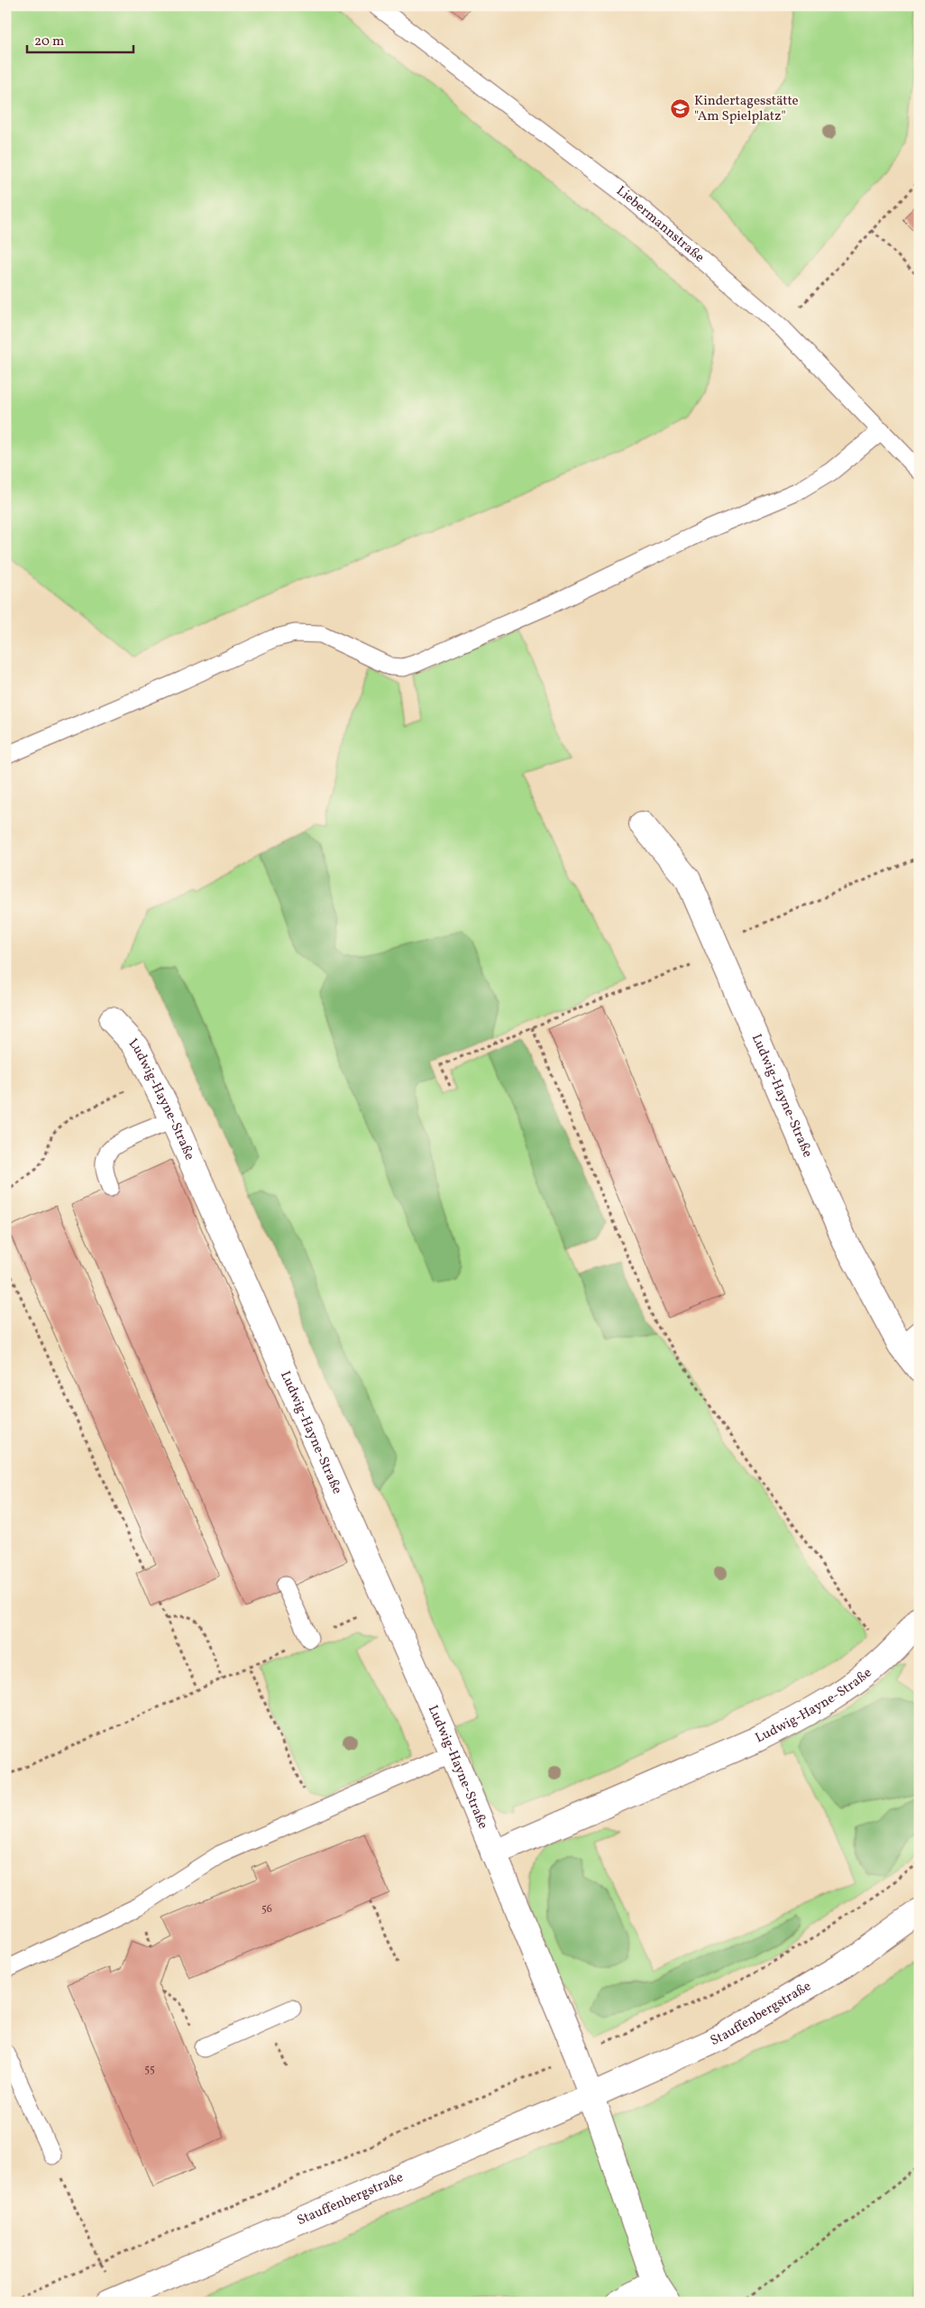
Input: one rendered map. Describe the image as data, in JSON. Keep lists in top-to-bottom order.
{
  "streets": {
    "street": ["Ludwig-Hayne-Straße", "Stauffenbergstraße"],
    "lane": ["Liebermannstraße"]
  },
  "crossings": [
    ["Ludwig-Hayne-Straße", "Stauffenbergstraße"]
  ],
  "places": {
    "school or university": ["Kindertagesstätte \"Am Spielplatz\""]
  },
  "house_numbers": ["56", "55"],
  "scale_bar": "20 m"
}
